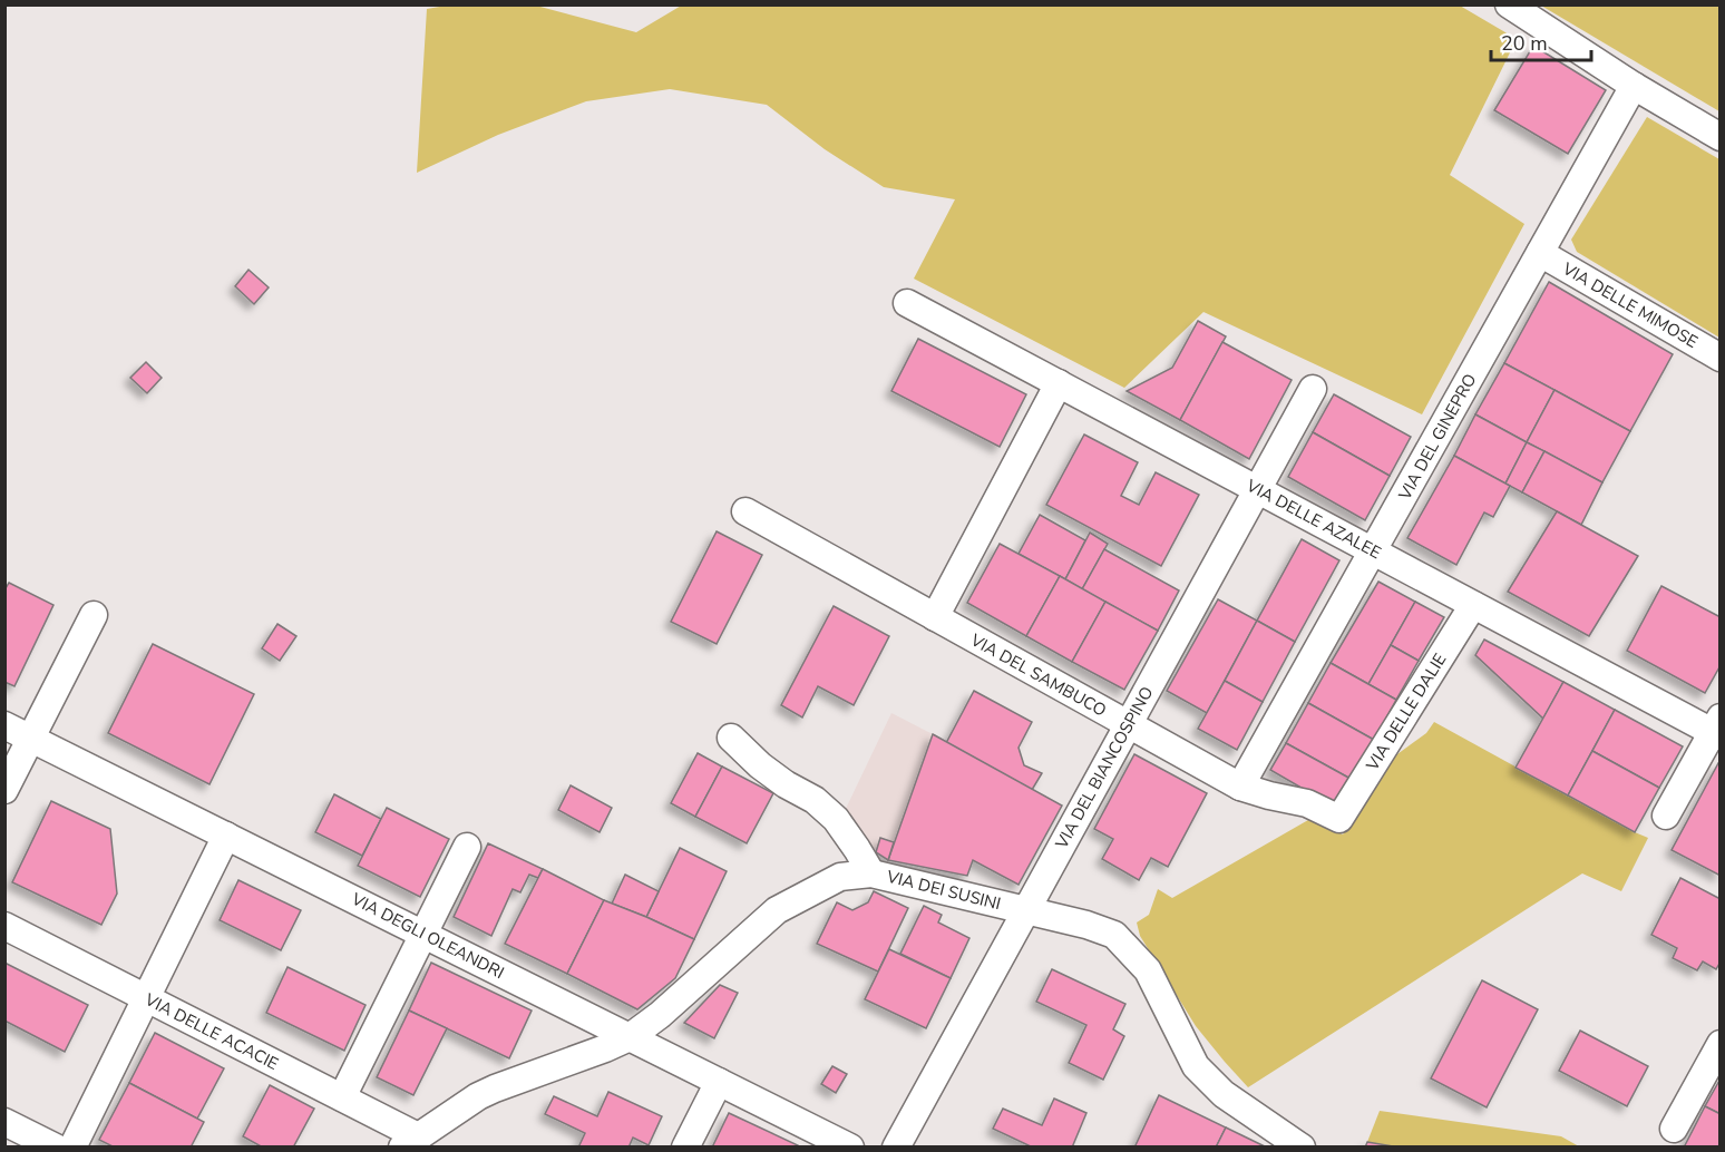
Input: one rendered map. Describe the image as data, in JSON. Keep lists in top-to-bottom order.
{
  "streets": {
    "street": [
      "VIA DELLE MIMOSE",
      "VIA DEL GINEPRO",
      "VIA DELLE AZALEE",
      "VIA DEL SAMBUCO",
      "VIA DELLE DALIE",
      "VIA DEL BIANCOSPINO",
      "VIA DEI SUSINI",
      "VIA DEGLI OLEANDRI",
      "VIA DELLE ACACIE"
    ]
  },
  "crossings": [
    ["VIA DELLE MIMOSE", "VIA DEL GINEPRO"],
    ["VIA DEL GINEPRO", "VIA DELLE AZALEE"],
    ["VIA DEL GINEPRO", "VIA DEL SAMBUCO"],
    ["VIA DELLE AZALEE", "VIA DELLE DALIE"],
    ["VIA DELLE AZALEE", "VIA DEL BIANCOSPINO"],
    ["VIA DEL SAMBUCO", "VIA DELLE DALIE"],
    ["VIA DEL SAMBUCO", "VIA DEL BIANCOSPINO"],
    ["VIA DEL BIANCOSPINO", "VIA DEI SUSINI"],
    ["VIA DEI SUSINI", "VIA DEGLI OLEANDRI"],
    ["VIA DEI SUSINI", "VIA DELLE ACACIE"]
  ],
  "scale_bar": "20 m"
}
